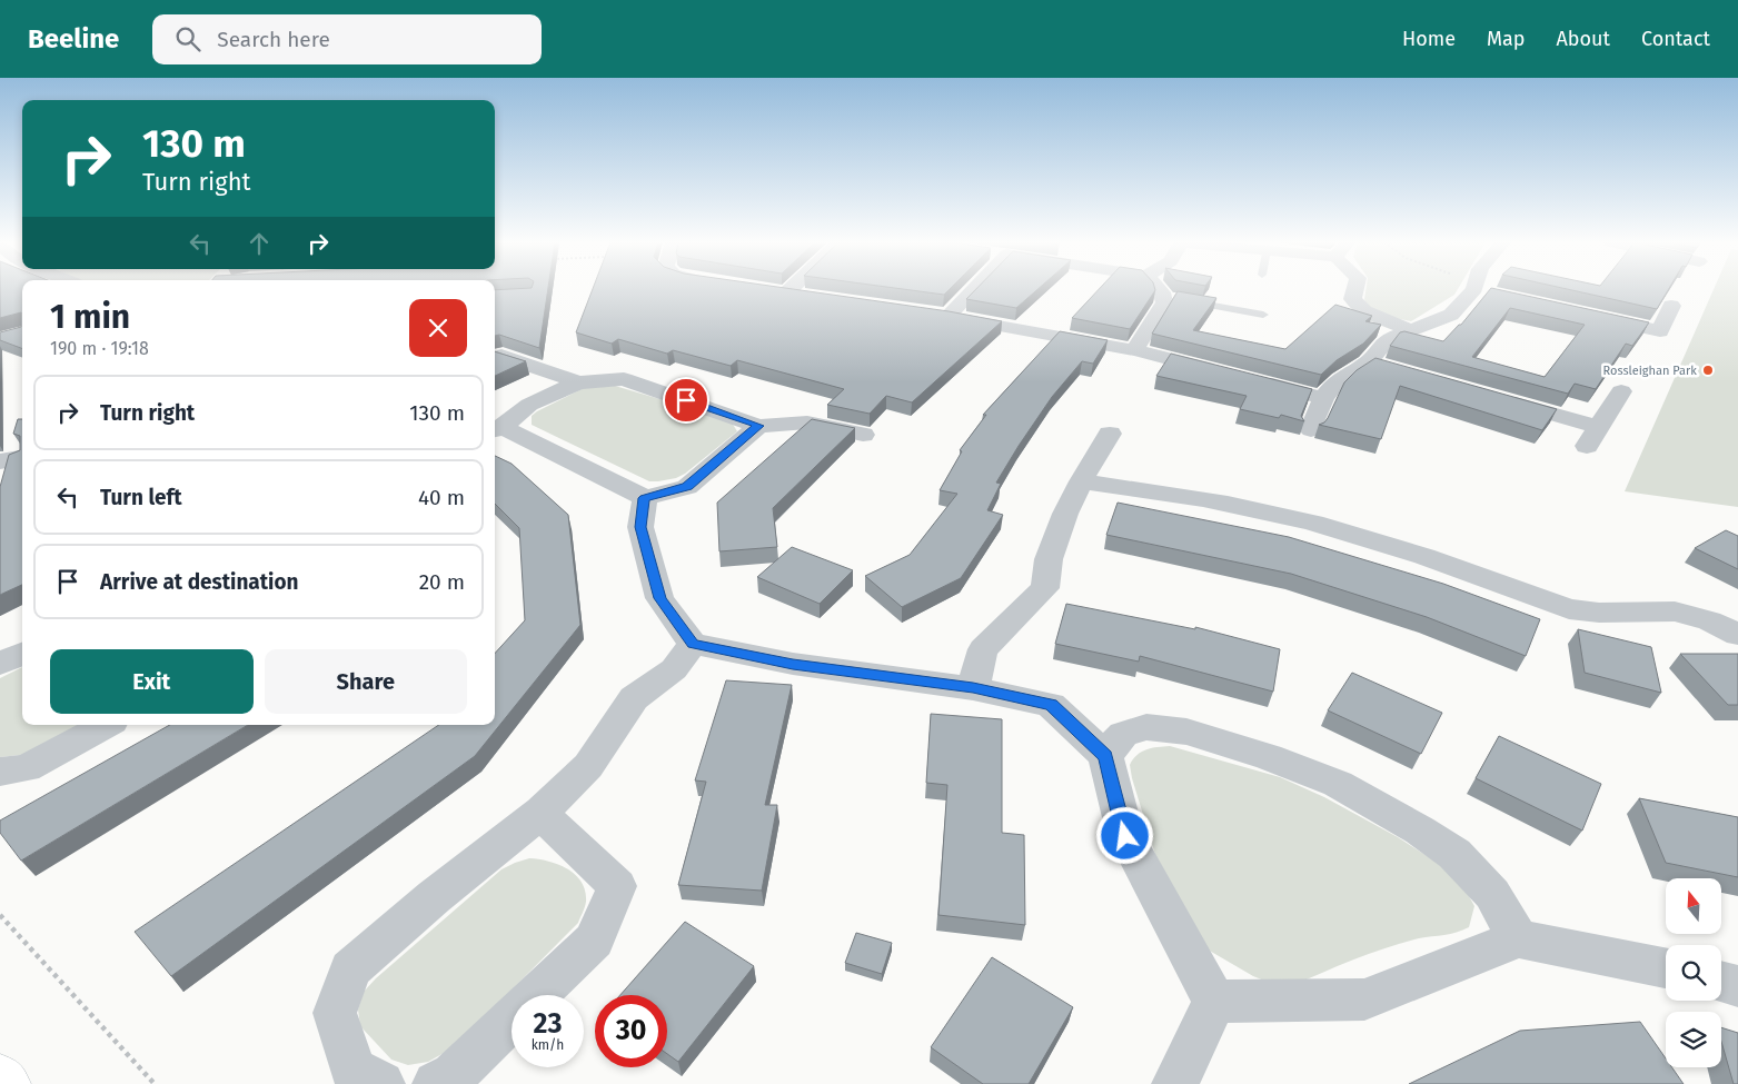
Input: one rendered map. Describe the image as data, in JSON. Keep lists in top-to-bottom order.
{
  "places": ["Rossleighan Park"],
  "north": "top",
  "page": {
    "header": "Beeline",
    "search": "Search here",
    "nav": [
      "Home",
      "Map",
      "About",
      "Contact"
    ],
    "turn": ["130 m", "Turn right"],
    "heading": ["1 min", "190 m · 19:18"],
    "list": [
      {
        "name": "Turn right",
        "value": "130 m"
      },
      {
        "name": "Turn left",
        "value": "40 m"
      },
      {
        "name": "Arrive at destination",
        "value": "20 m"
      }
    ],
    "buttons": ["Exit", "Share"],
    "speed": "23 km/h",
    "limit": "30"
  }
}
